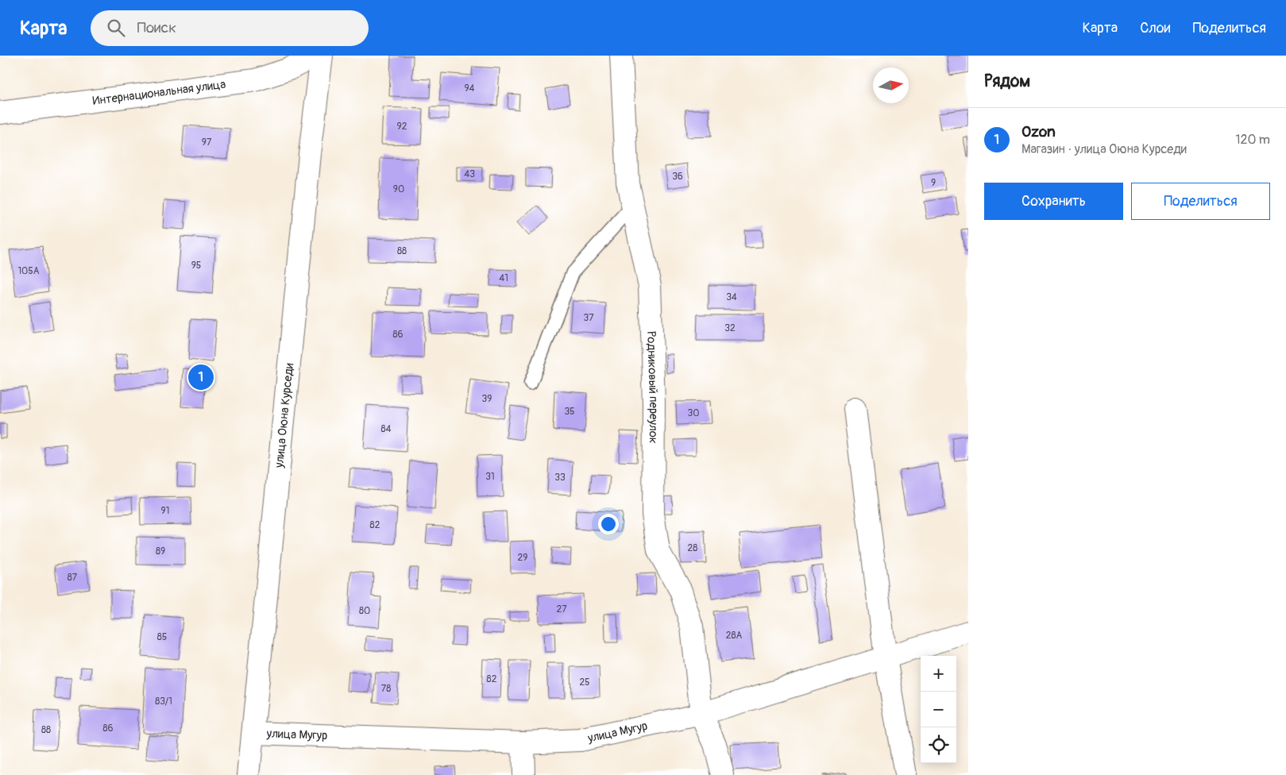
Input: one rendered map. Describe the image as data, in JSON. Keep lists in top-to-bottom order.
{
  "streets": {
    "street": [
      "Интернациональная улица",
      "Родниковый переулок",
      "улица Оюна Курседи",
      "улица Мугур"
    ]
  },
  "crossings": [
    ["Родниковый переулок", "улица Мугур"],
    ["улица Оюна Курседи", "улица Мугур"]
  ],
  "house_numbers": [
    "94",
    "92",
    "97",
    "43",
    "36",
    "9",
    "90",
    "88",
    "95",
    "105А",
    "41",
    "34",
    "37",
    "32",
    "86",
    "39",
    "35",
    "30",
    "84",
    "31",
    "33",
    "91",
    "82",
    "28",
    "89",
    "29",
    "87",
    "27",
    "80",
    "28А",
    "85",
    "82",
    "25",
    "78",
    "83/1",
    "86",
    "88"
  ],
  "north": "right",
  "page": {
    "header": "Карта",
    "search": "Поиск",
    "nav": ["Карта", "Слои", "Поделиться"],
    "heading": "Рядом",
    "list": [
      {
        "mark": "1",
        "name": "Ozon",
        "note": "Магазин · улица Оюна Курседи",
        "value": "120 m"
      }
    ],
    "buttons": ["Сохранить", "Поделиться"],
    "pins": "1",
    "map_buttons": ["+", "−"]
  }
}
